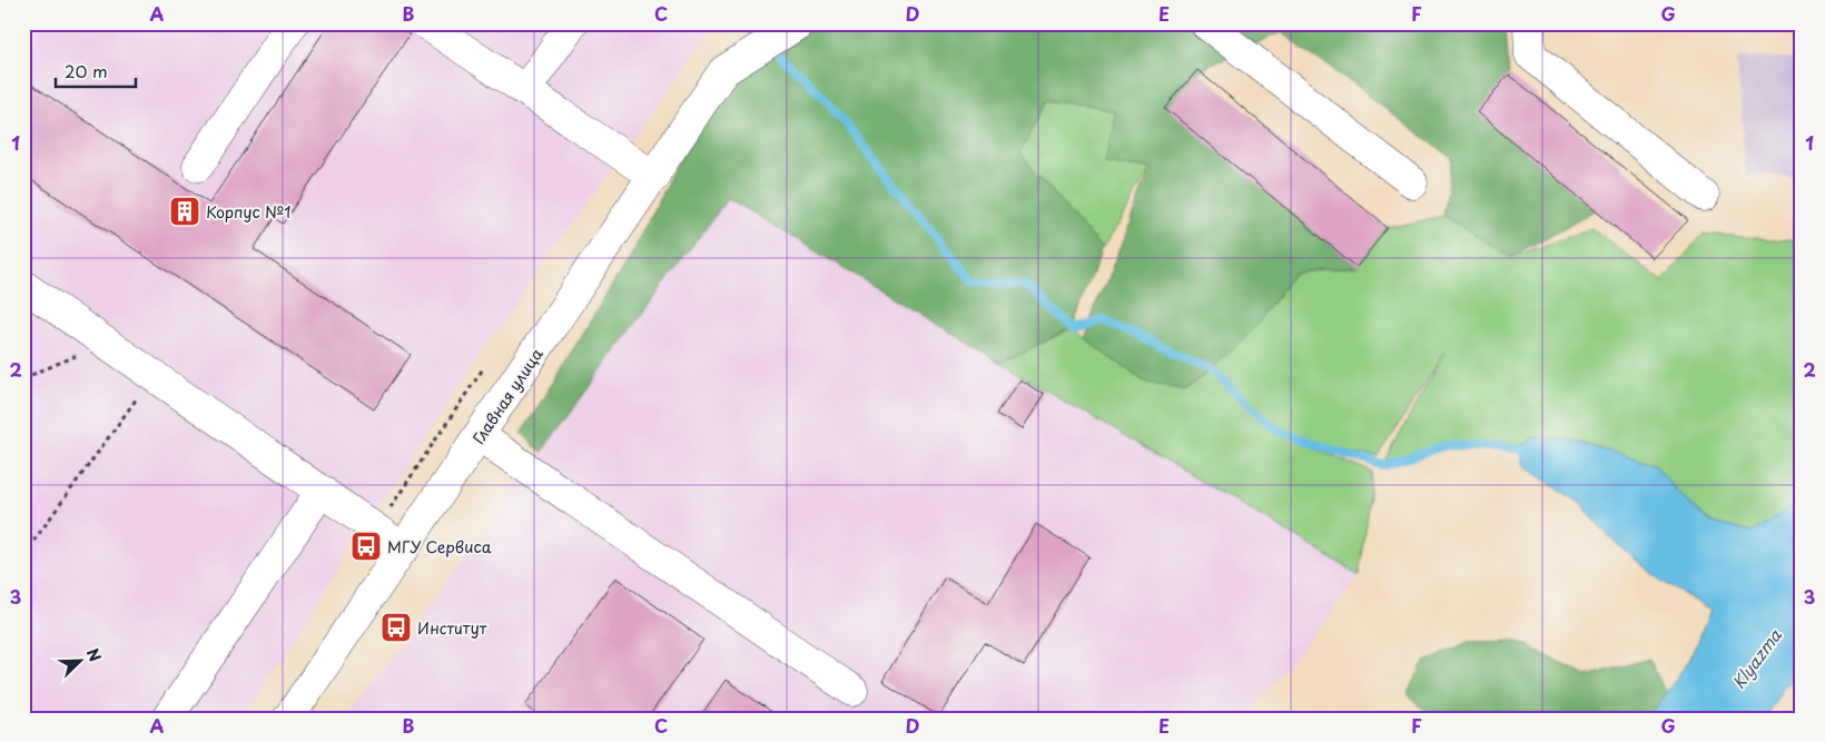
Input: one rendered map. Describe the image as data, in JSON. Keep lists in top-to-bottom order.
{
  "streets": {
    "main road": ["Главная улица"]
  },
  "water": ["Klyazma"],
  "places": {
    "building": ["Корпус №1"],
    "bus stop": ["МГУ Сервиса", "Институт"]
  },
  "scale_bar": "20 m",
  "north": "top right",
  "grid": {
    "columns": [
      "A",
      "B",
      "C",
      "D",
      "E",
      "F",
      "G"
    ],
    "rows": ["1", "2", "3"]
  }
}
